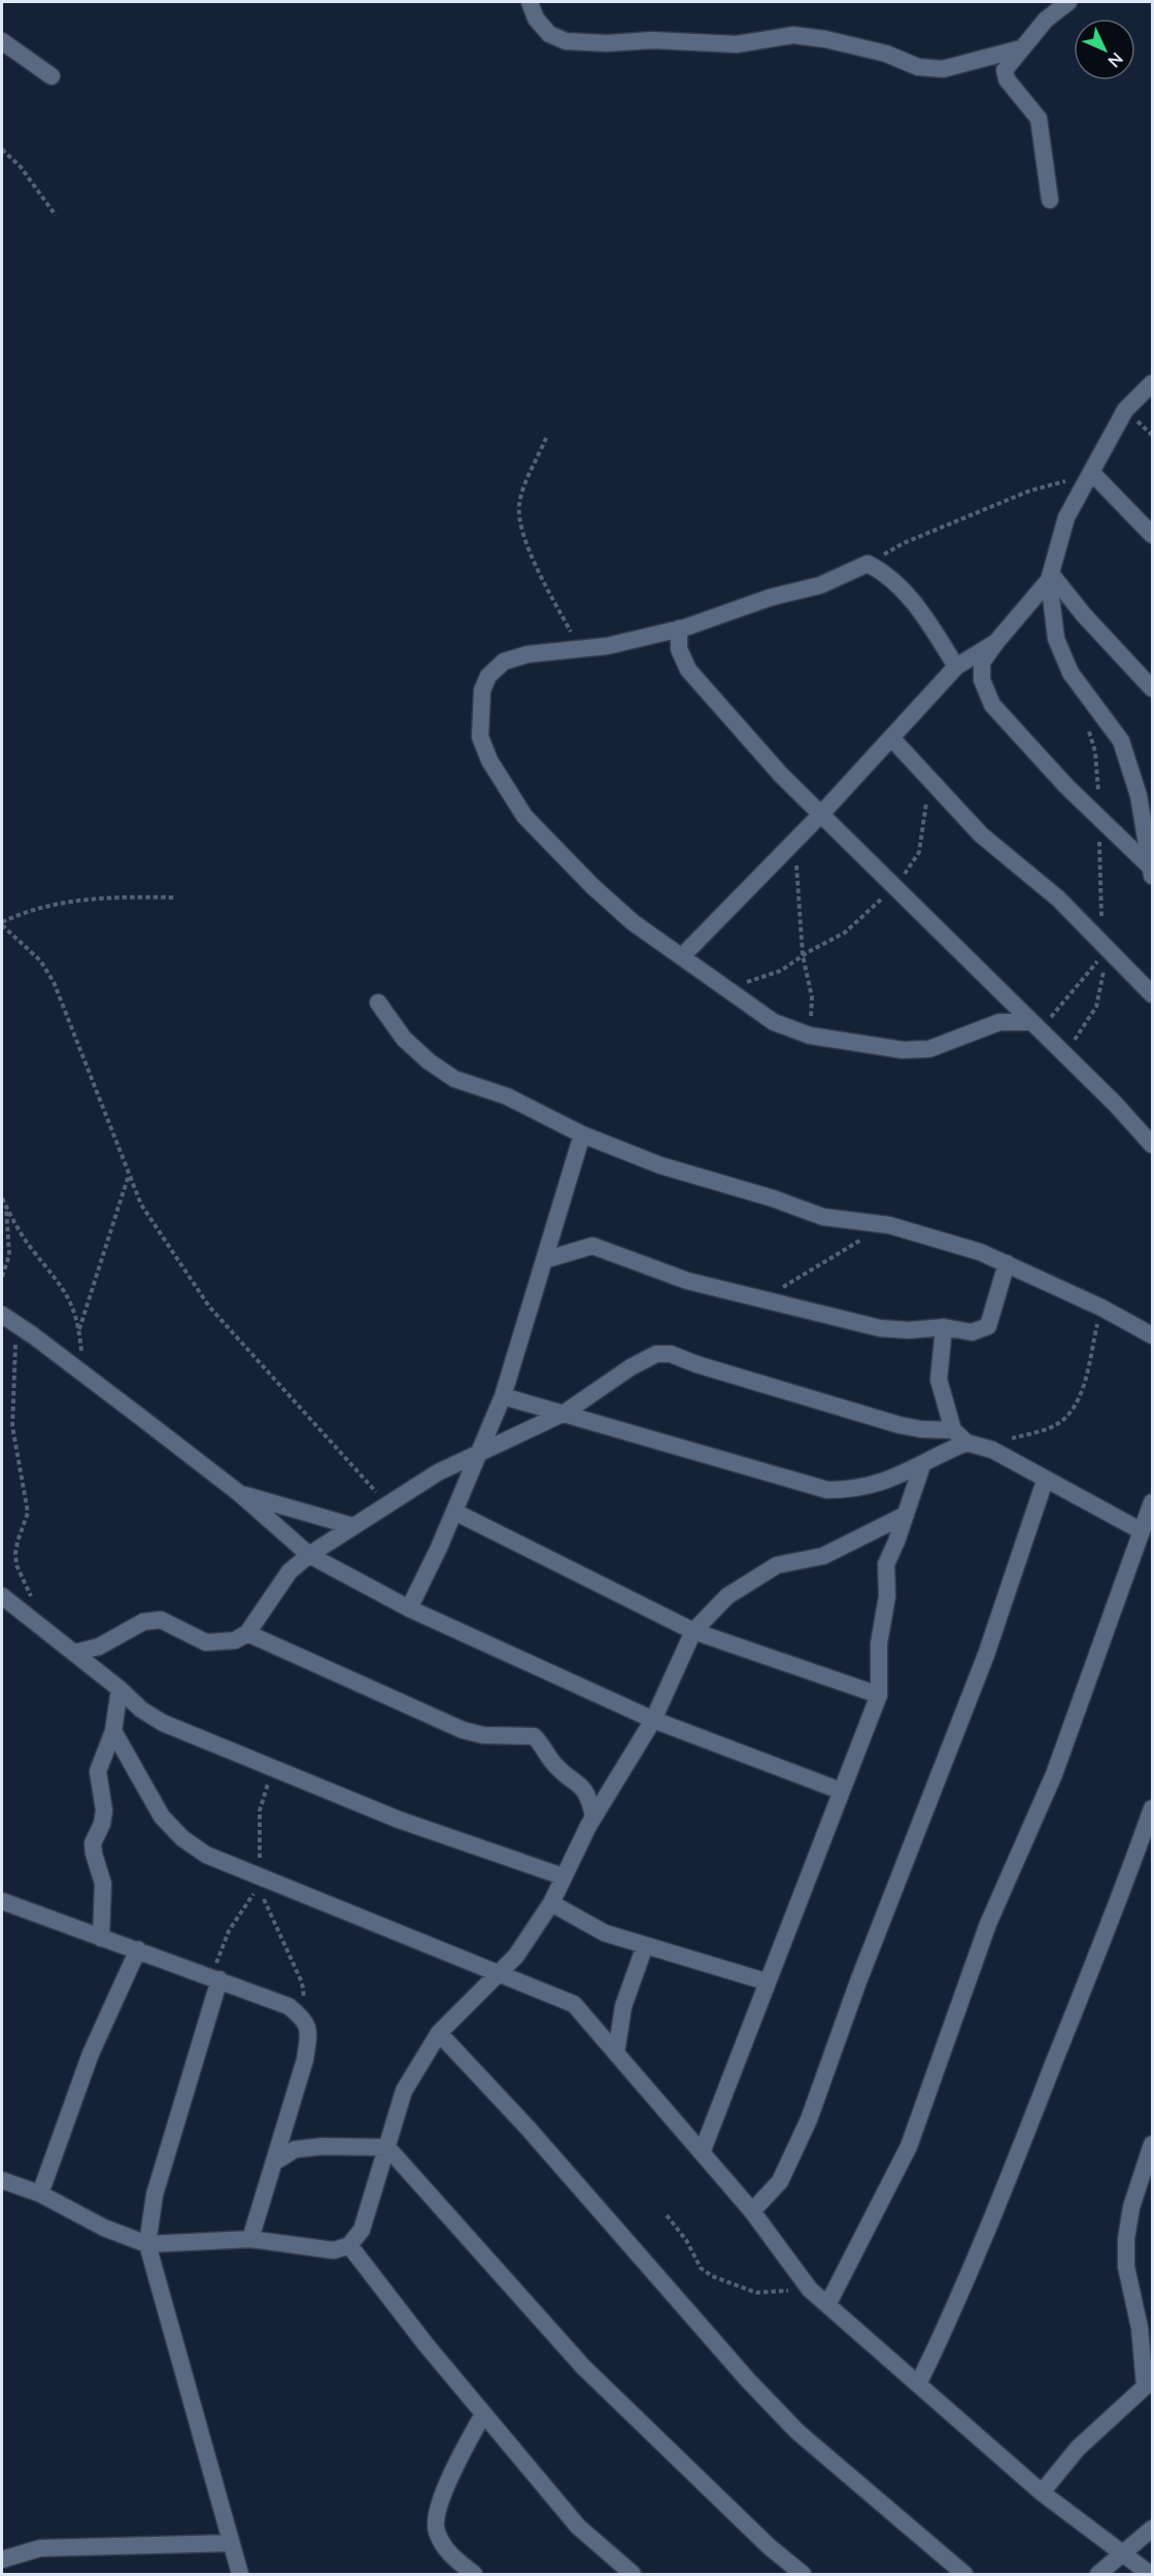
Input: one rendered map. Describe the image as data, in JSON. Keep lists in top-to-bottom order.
{
  "north": "bottom right"
}
